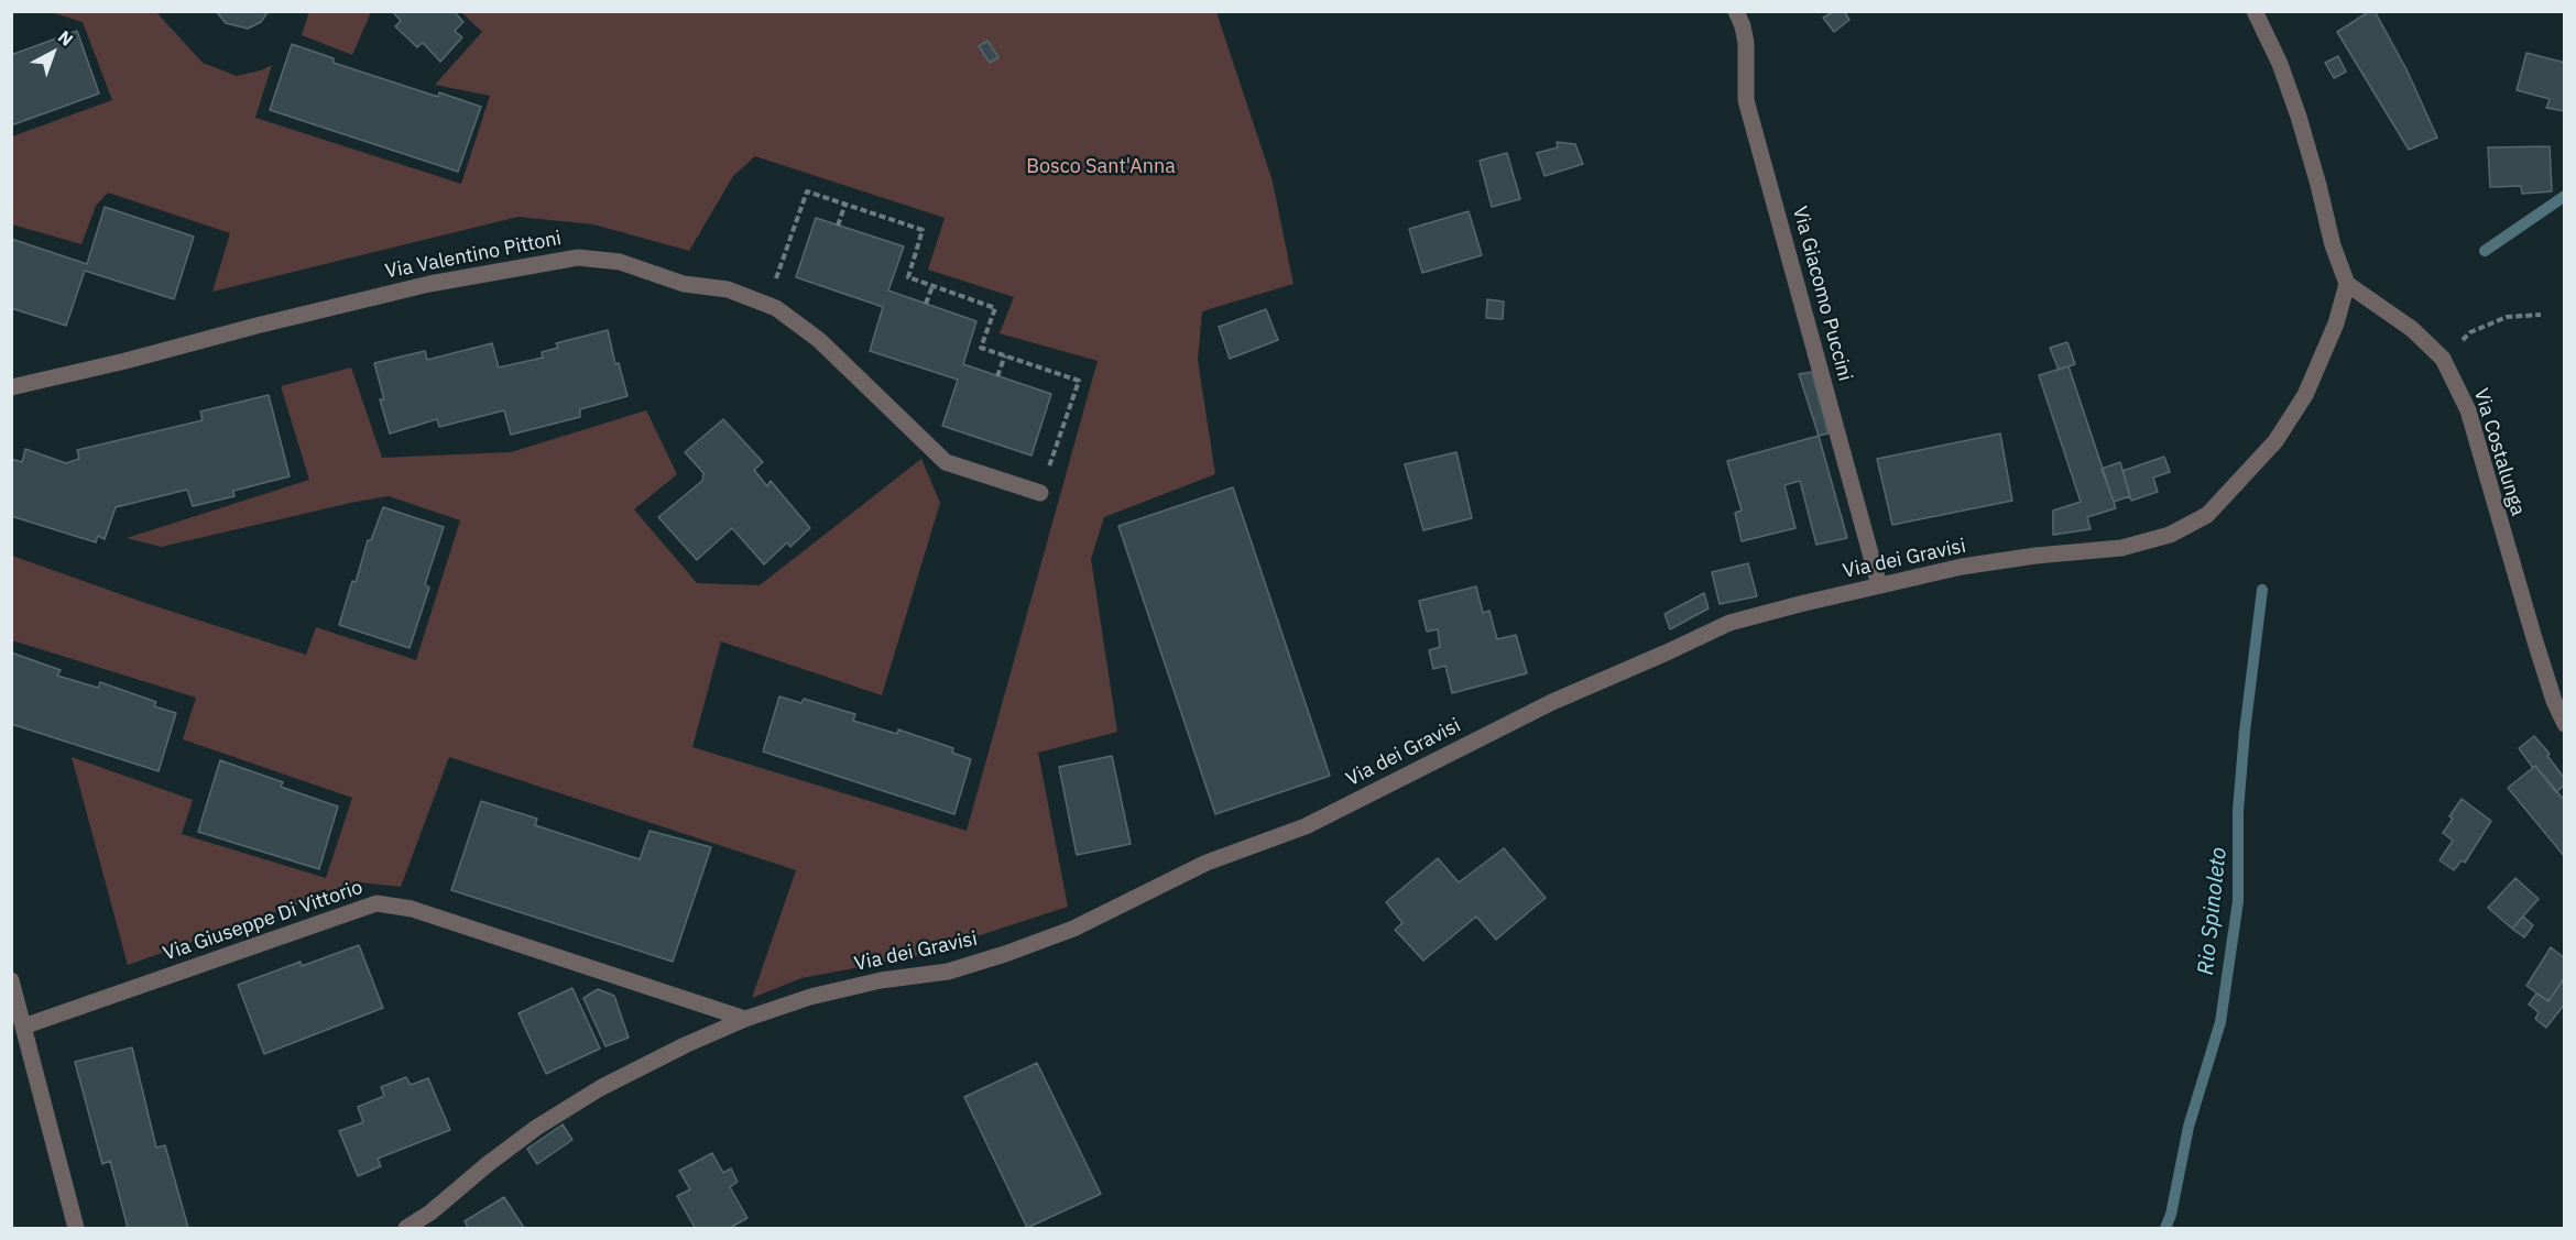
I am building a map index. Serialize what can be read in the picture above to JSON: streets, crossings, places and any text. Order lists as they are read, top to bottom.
{
  "streets": {
    "street": [
      "Via Valentino Pittoni",
      "Via Giacomo Puccini",
      "Via Costalunga",
      "Via dei Gravisi",
      "Via Giuseppe Di Vittorio"
    ]
  },
  "crossings": [
    ["Via Giacomo Puccini", "Via dei Gravisi"],
    ["Via Costalunga", "Via dei Gravisi"],
    ["Via dei Gravisi", "Via Giuseppe Di Vittorio"]
  ],
  "water": ["Rio Spinoleto"],
  "parks": ["Bosco Sant'Anna"],
  "north": "top right"
}
